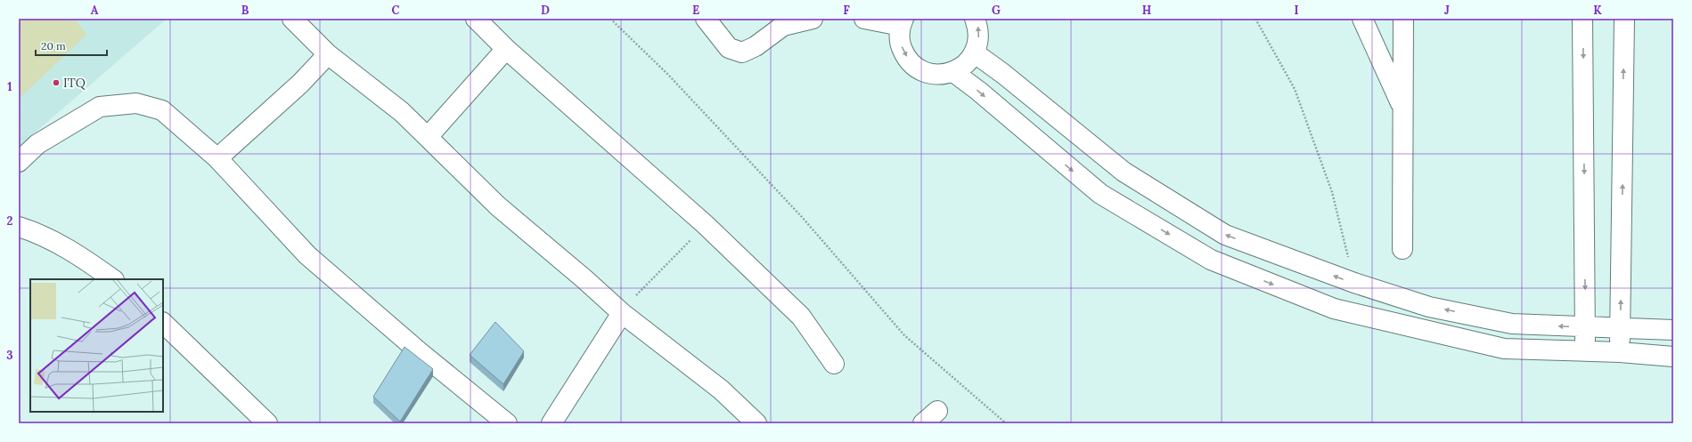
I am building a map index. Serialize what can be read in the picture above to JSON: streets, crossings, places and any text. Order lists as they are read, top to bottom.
{
  "places": ["ITQ"],
  "scale_bar": "20 m",
  "grid": {
    "columns": [
      "A",
      "B",
      "C",
      "D",
      "E",
      "F",
      "G",
      "H",
      "I",
      "J",
      "K"
    ],
    "rows": ["1", "2", "3"]
  }
}
